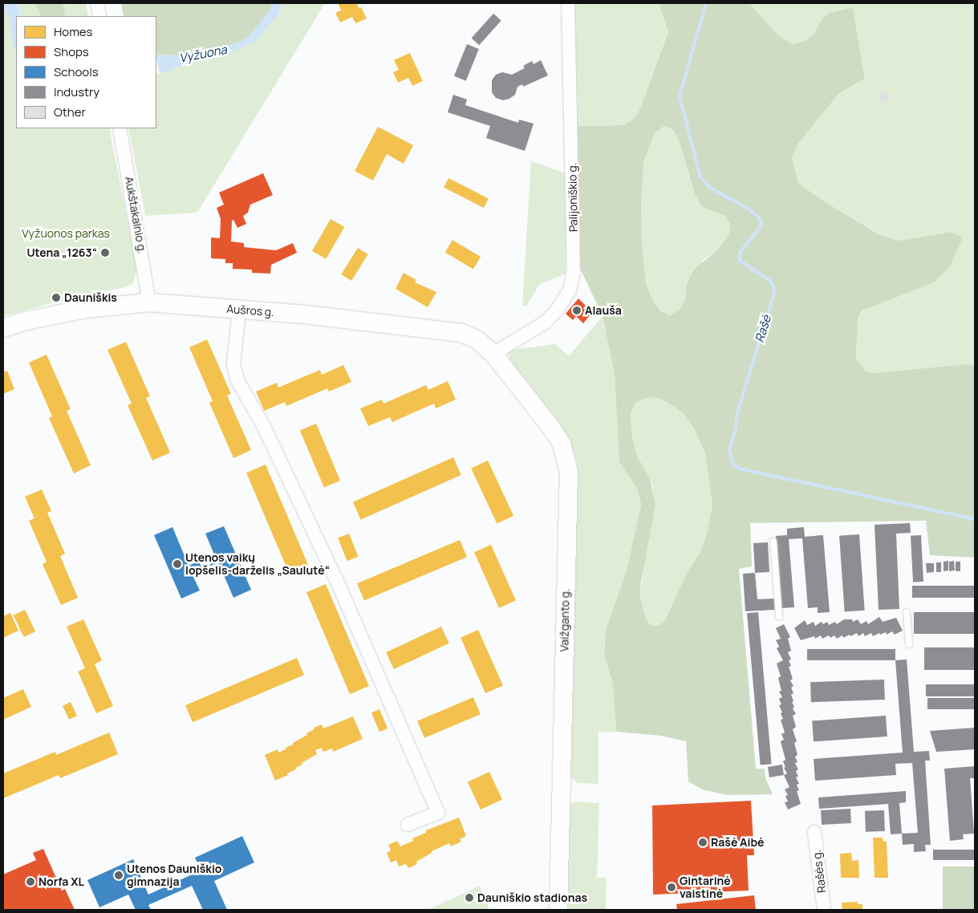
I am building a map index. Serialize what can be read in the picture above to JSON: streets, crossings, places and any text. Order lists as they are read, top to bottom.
{
  "streets": {
    "street": [
      "Palijoniškio g.",
      "Aukštakalnio g.",
      "Aušros g.",
      "Vaižganto g.",
      "Rašės g."
    ]
  },
  "crossings": [
    ["Palijoniškio g.", "Aušros g."],
    ["Palijoniškio g.", "Vaižganto g."],
    ["Aukštakalnio g.", "Aušros g."],
    ["Aušros g.", "Vaižganto g."]
  ],
  "water": ["Vyžuona", "Rašė"],
  "parks": ["Vyžuonos parkas"],
  "places": [
    "Utena „1263“",
    "Dauniškis",
    "Alauša",
    "Utenos vaikų lopšelis-darželis „Saulutė“",
    "Rašė Aibė",
    "Utenos Dauniškio gimnazija",
    "Norfa XL",
    "Gintarinė vaistinė",
    "Dauniškio stadionas"
  ],
  "legend": [
    "Homes",
    "Shops",
    "Schools",
    "Industry",
    "Other"
  ]
}
